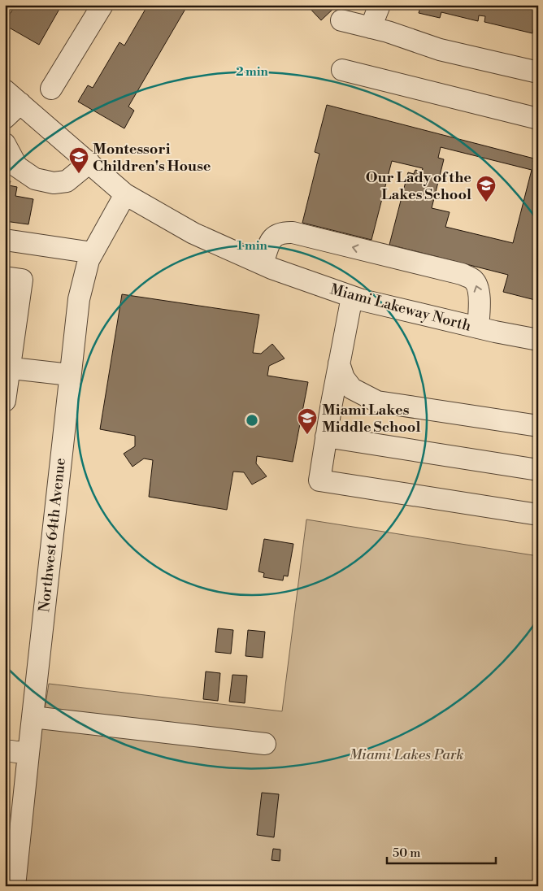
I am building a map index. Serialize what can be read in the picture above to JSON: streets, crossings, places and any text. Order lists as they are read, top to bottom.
{
  "streets": {
    "street": ["Miami Lakeway North", "Northwest 64th Avenue"]
  },
  "crossings": [
    ["Miami Lakeway North", "Northwest 64th Avenue"]
  ],
  "parks": ["Miami Lakes Park"],
  "places": {
    "school or university": ["Montessori Children's House", "Our Lady of the Lakes School", "Miami Lakes Middle School"]
  },
  "scale_bar": "50 m",
  "rings": ["2 min", "1 min"]
}
